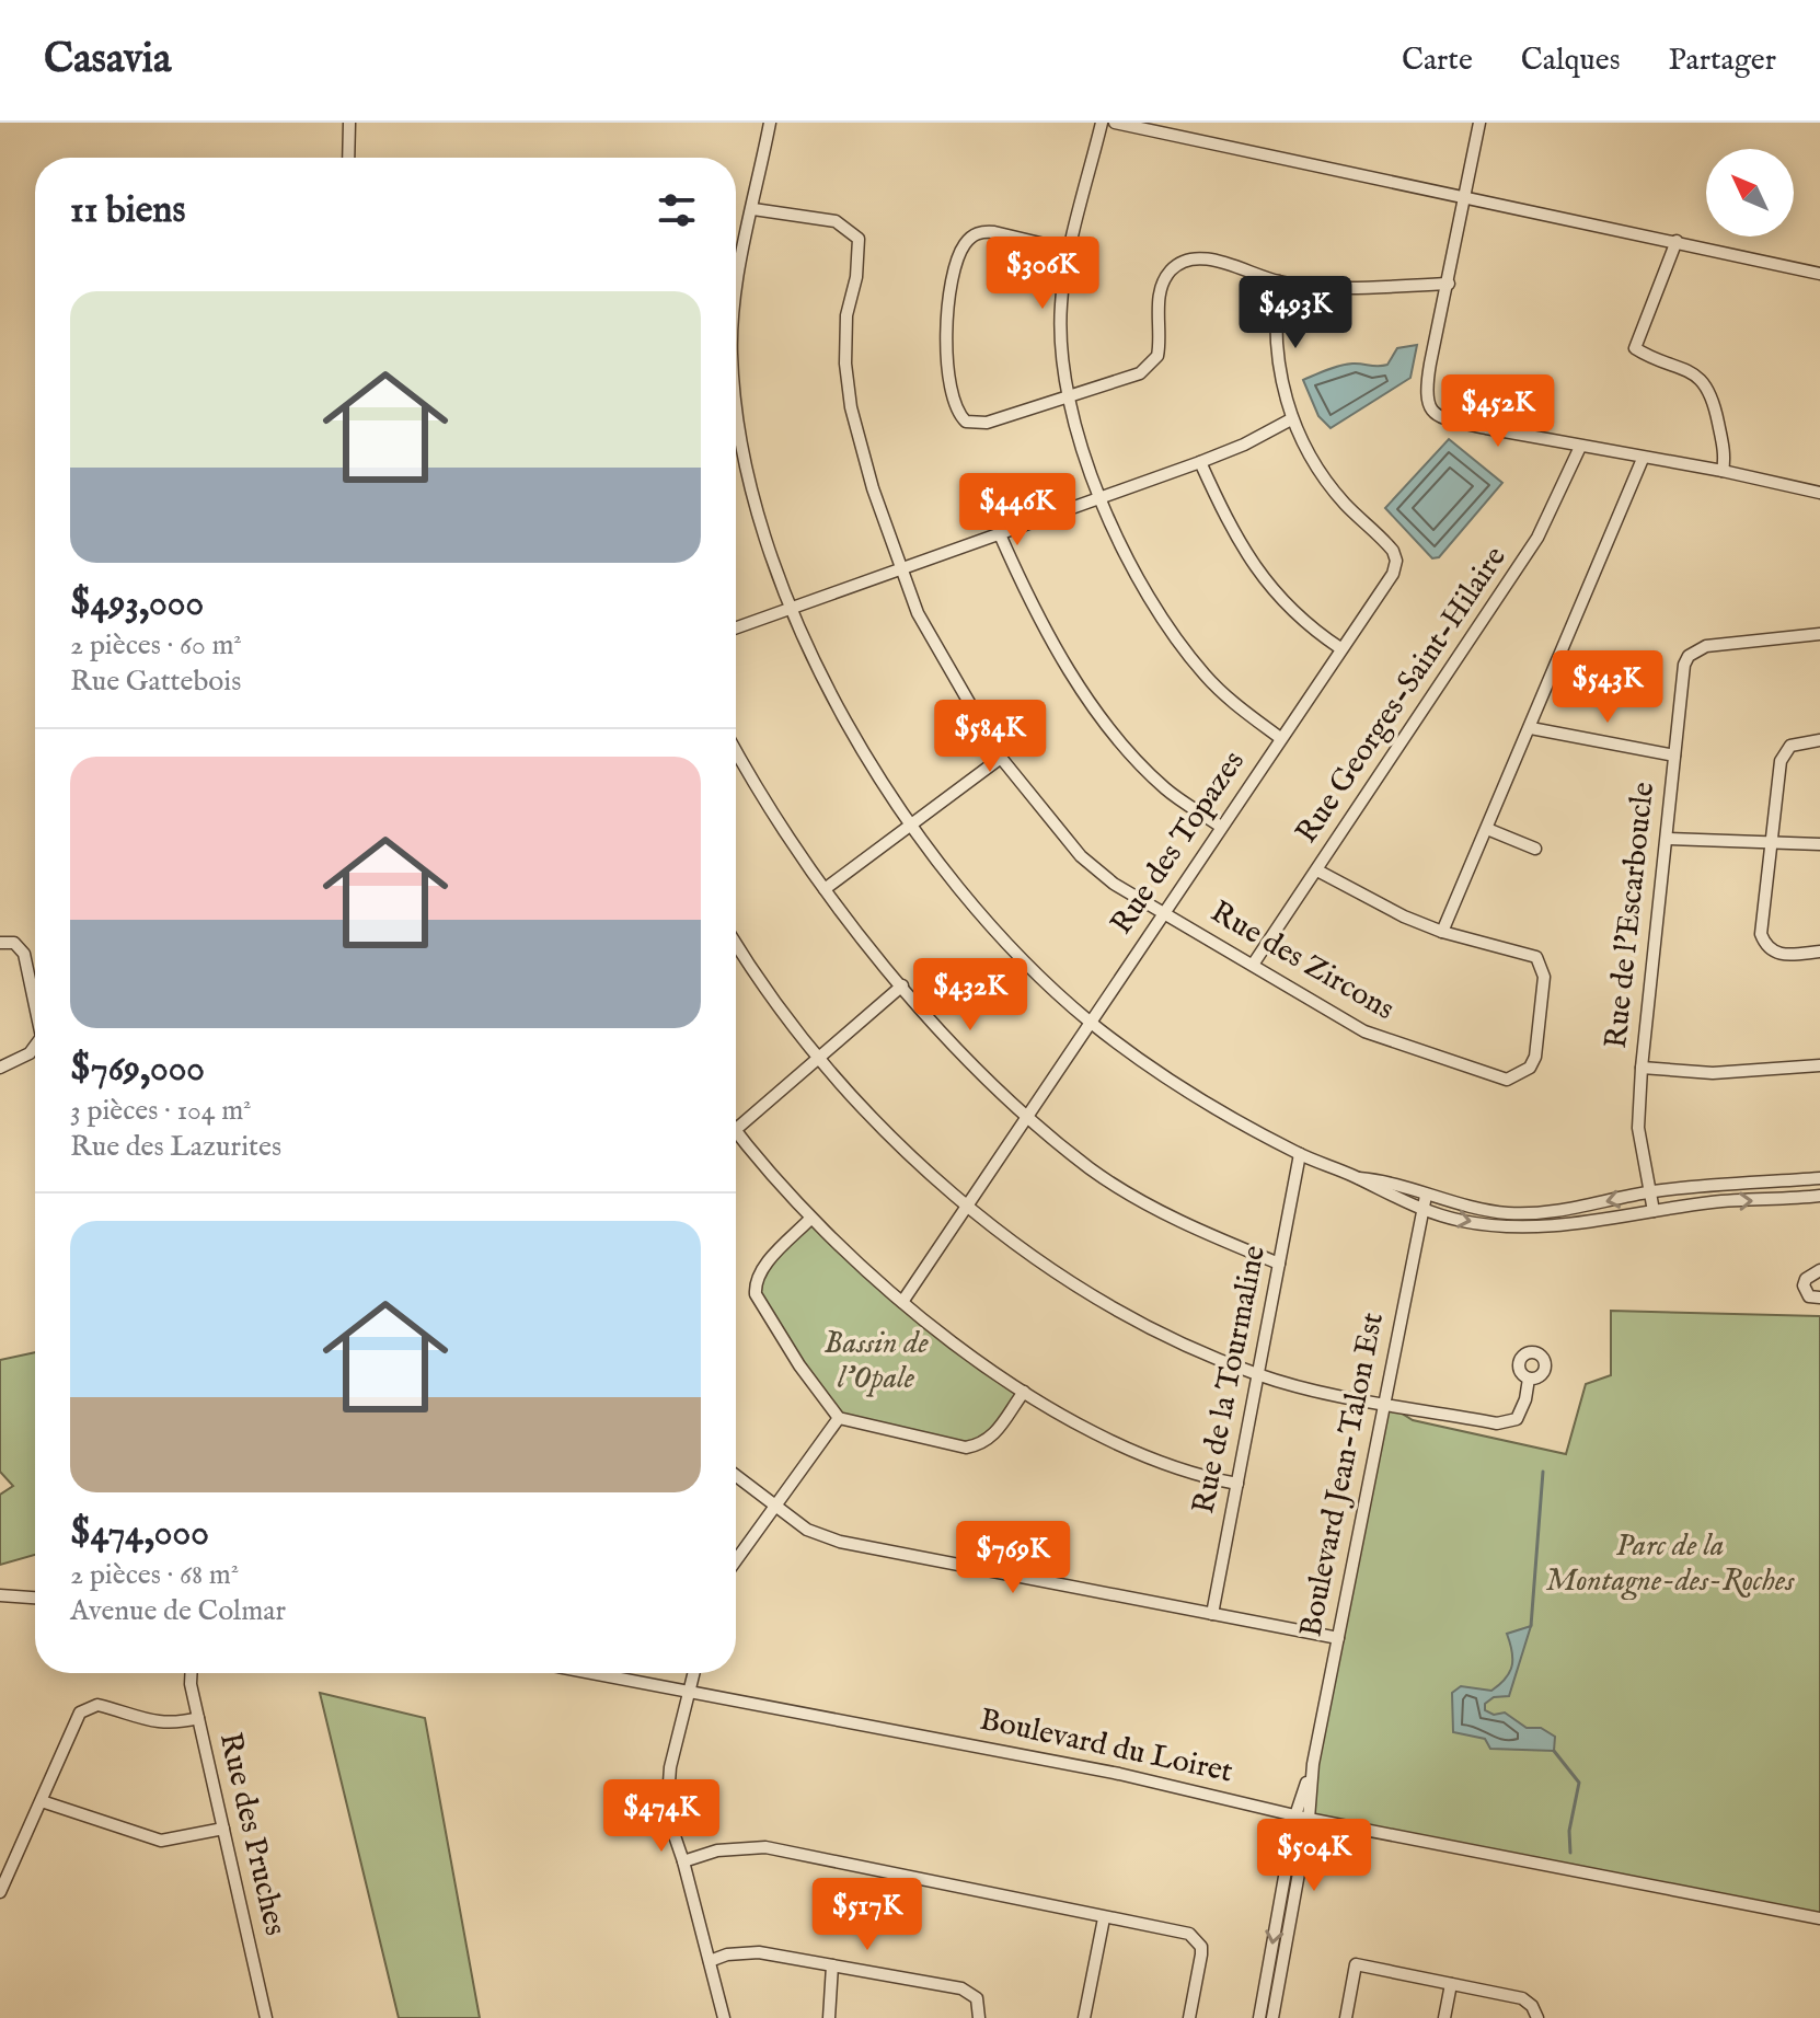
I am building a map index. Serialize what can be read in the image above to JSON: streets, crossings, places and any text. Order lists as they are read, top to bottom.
{
  "streets": {
    "street": [
      "Rue Georges-Saint-Hilaire",
      "Rue des Topazes",
      "Rue de l'Escarboucle",
      "Rue des Zircons",
      "Rue de la Tourmaline",
      "Boulevard Jean-Talon Est",
      "Boulevard du Loiret",
      "Rue des Pruches"
    ]
  },
  "crossings": [
    ["Rue Georges-Saint-Hilaire", "Rue des Zircons"],
    ["Rue des Topazes", "Rue des Zircons"],
    ["Boulevard Jean-Talon Est", "Boulevard du Loiret"]
  ],
  "parks": ["Bassin de l'Opale", "Parc de la Montagne-des-Roches"],
  "north": "top left",
  "page": {
    "header": "Casavia",
    "nav": ["Carte", "Calques", "Partager"],
    "heading": "11 biens",
    "price": [
      "$306K",
      "$493K",
      "$452K",
      "$446K",
      "$543K",
      "$584K",
      "$432K",
      "$769K",
      "$474K",
      "$504K",
      "$517K"
    ],
    "list": [
      {
        "name": "$493,000",
        "note": "2 pièces · 60 m² · Rue Gattebois"
      },
      {
        "name": "$769,000",
        "note": "3 pièces · 104 m² · Rue des Lazurites"
      },
      {
        "name": "$474,000",
        "note": "2 pièces · 68 m² · Avenue de Colmar"
      }
    ]
  }
}
